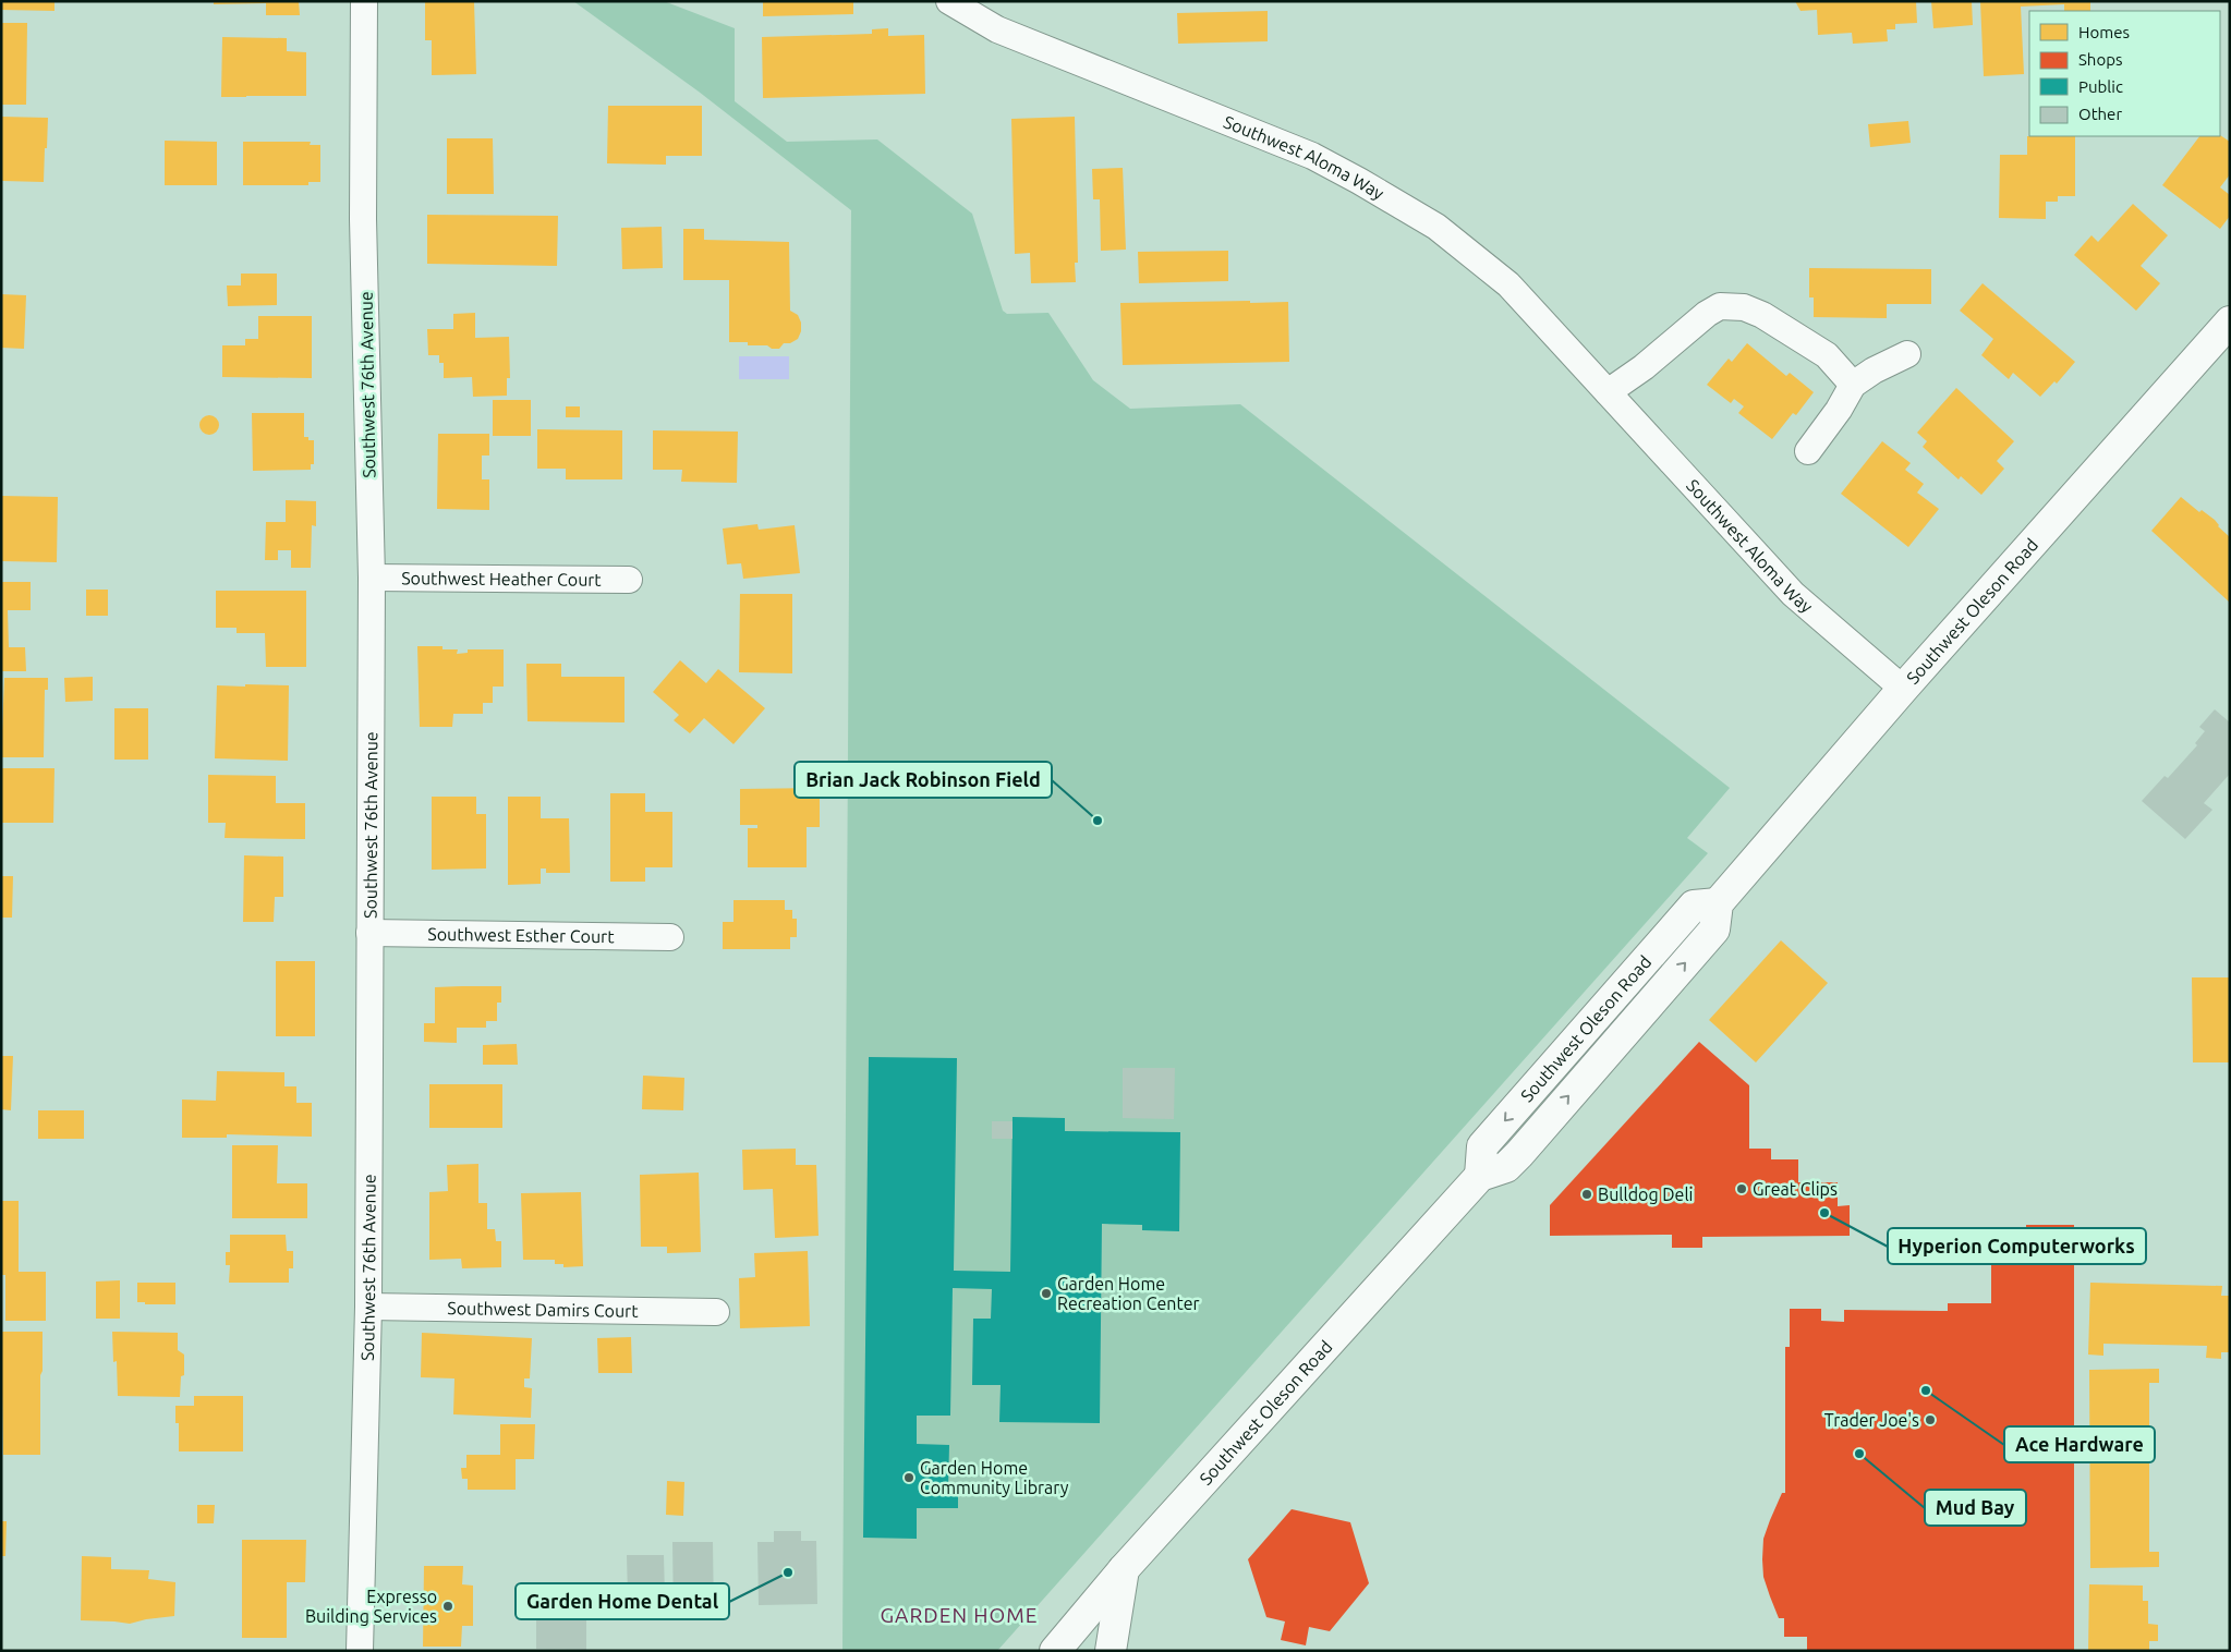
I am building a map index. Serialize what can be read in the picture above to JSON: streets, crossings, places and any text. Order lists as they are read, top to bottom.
{
  "streets": {
    "main road": ["Southwest Oleson Road"],
    "street": [
      "Southwest Aloma Way",
      "Southwest 76th Avenue",
      "Southwest Heather Court",
      "Southwest Esther Court",
      "Southwest Damirs Court"
    ]
  },
  "crossings": [
    ["Southwest Aloma Way", "Southwest Oleson Road"],
    ["Southwest 76th Avenue", "Southwest Heather Court"],
    ["Southwest 76th Avenue", "Southwest Esther Court"],
    ["Southwest 76th Avenue", "Southwest Damirs Court"]
  ],
  "districts": ["GARDEN HOME"],
  "places": [
    "Brian Jack Robinson Field",
    "Great Clips",
    "Bulldog Deli",
    "Hyperion Computerworks",
    "Garden Home Recreation Center",
    "Ace Hardware",
    "Trader Joe's",
    "Mud Bay",
    "Garden Home Community Library",
    "Garden Home Dental",
    "Expresso Building Services"
  ],
  "legend": [
    "Homes",
    "Shops",
    "Public",
    "Other"
  ]
}
